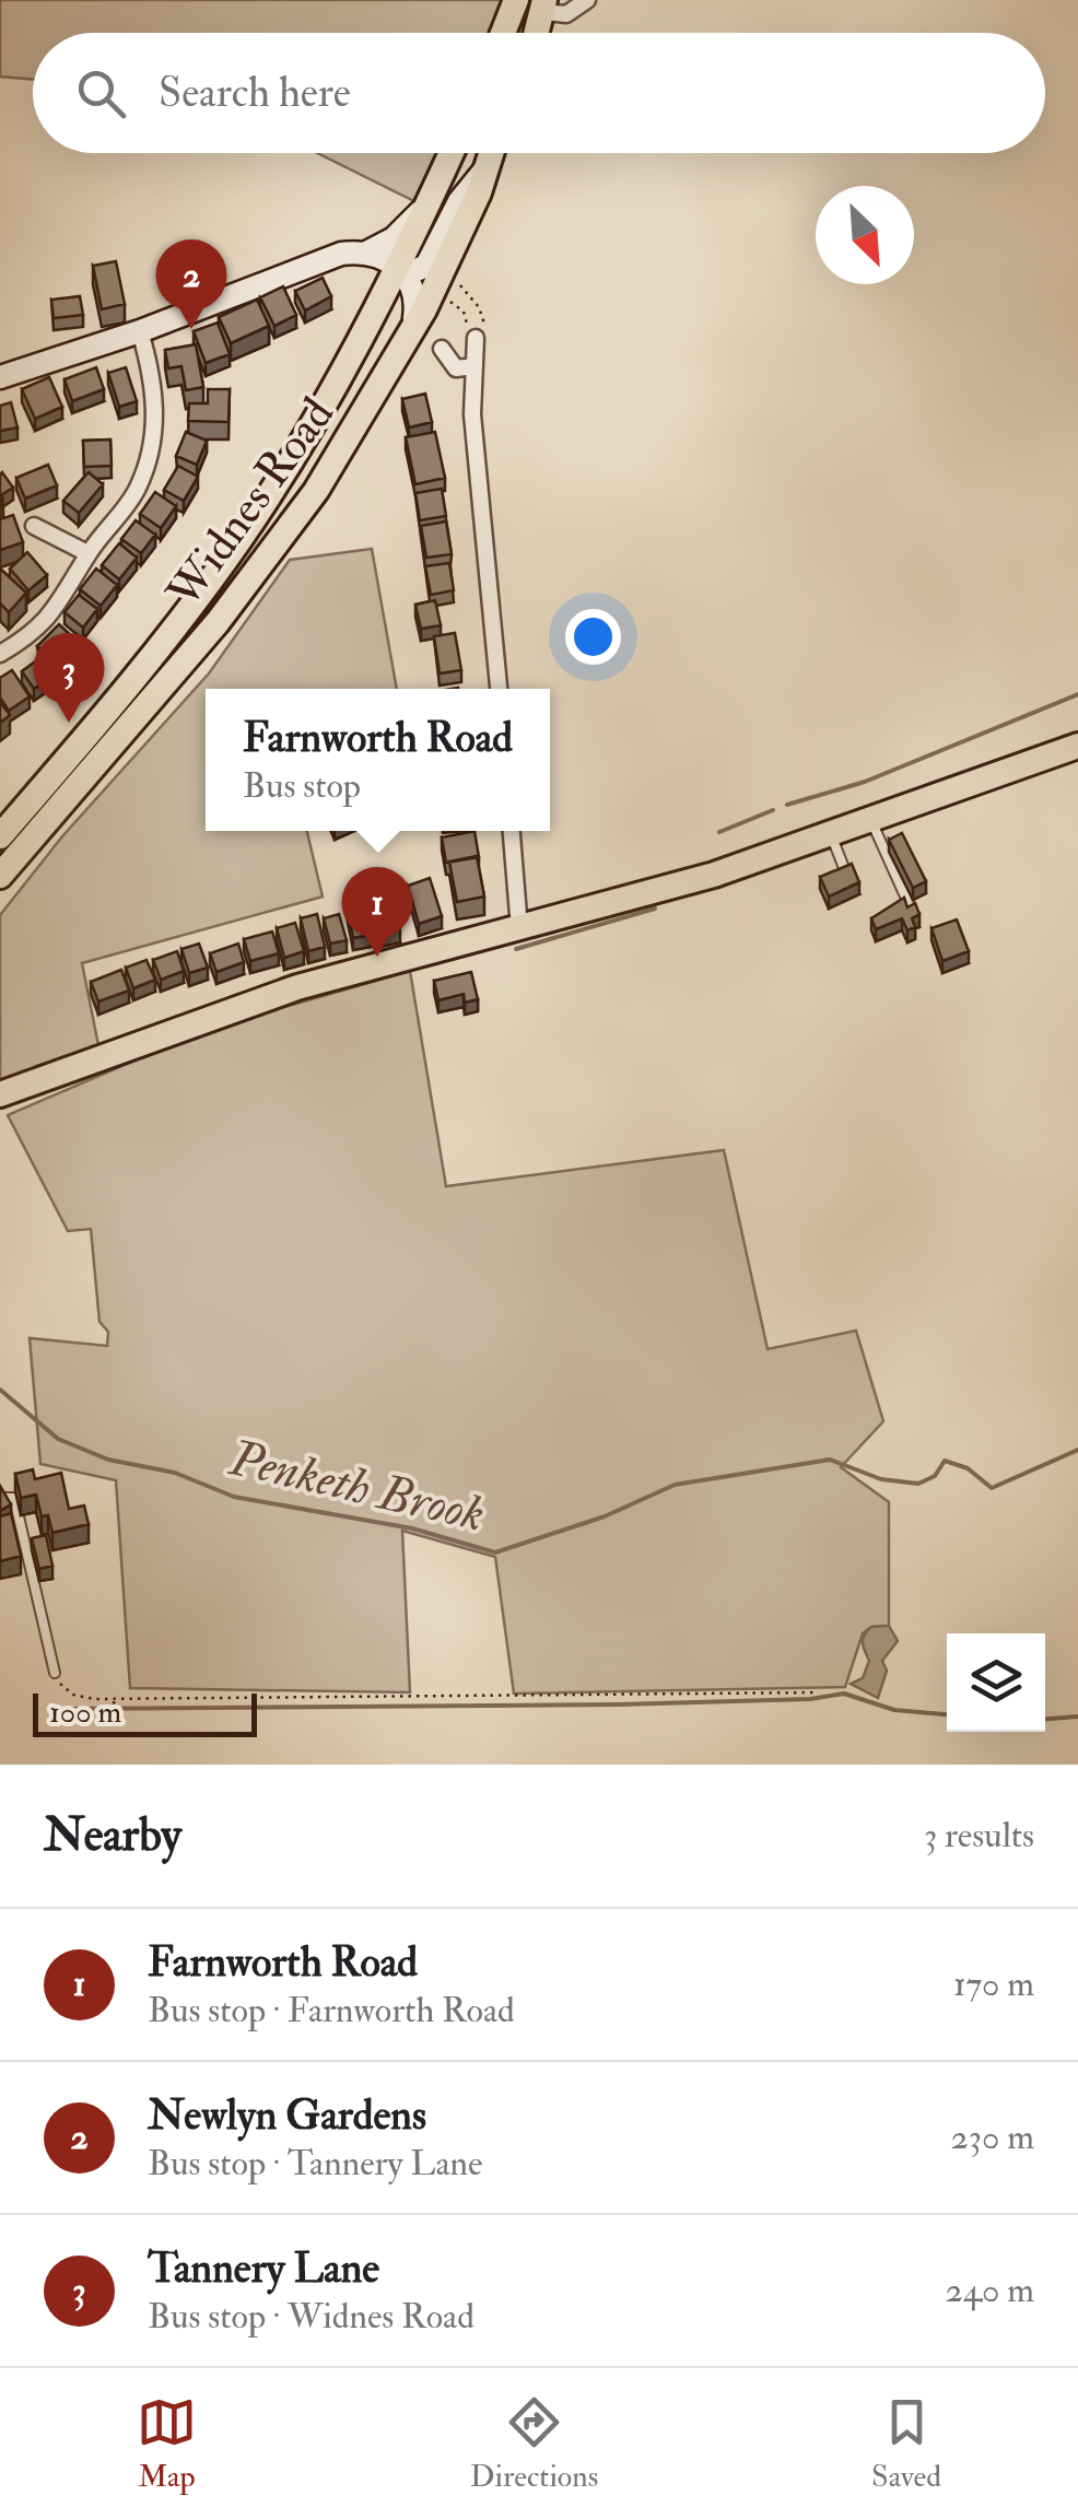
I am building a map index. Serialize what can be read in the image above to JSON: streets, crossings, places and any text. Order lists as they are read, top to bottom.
{
  "streets": {
    "main road": ["Widnes Road"]
  },
  "water": ["Penketh Brook"],
  "scale_bar": "100 m",
  "north": "bottom right",
  "page": {
    "search": "Search here",
    "pins": ["2", "3", "1"],
    "popup": ["Farnworth Road", "Bus stop"],
    "scale": "100 m",
    "heading": ["Nearby", "3 results"],
    "list": [
      {
        "mark": "1",
        "name": "Farnworth Road",
        "note": "Bus stop · Farnworth Road",
        "value": "170 m"
      },
      {
        "mark": "2",
        "name": "Newlyn Gardens",
        "note": "Bus stop · Tannery Lane",
        "value": "230 m"
      },
      {
        "mark": "3",
        "name": "Tannery Lane",
        "note": "Bus stop · Widnes Road",
        "value": "240 m"
      }
    ],
    "nav": ["Map", "Directions", "Saved"]
  }
}
